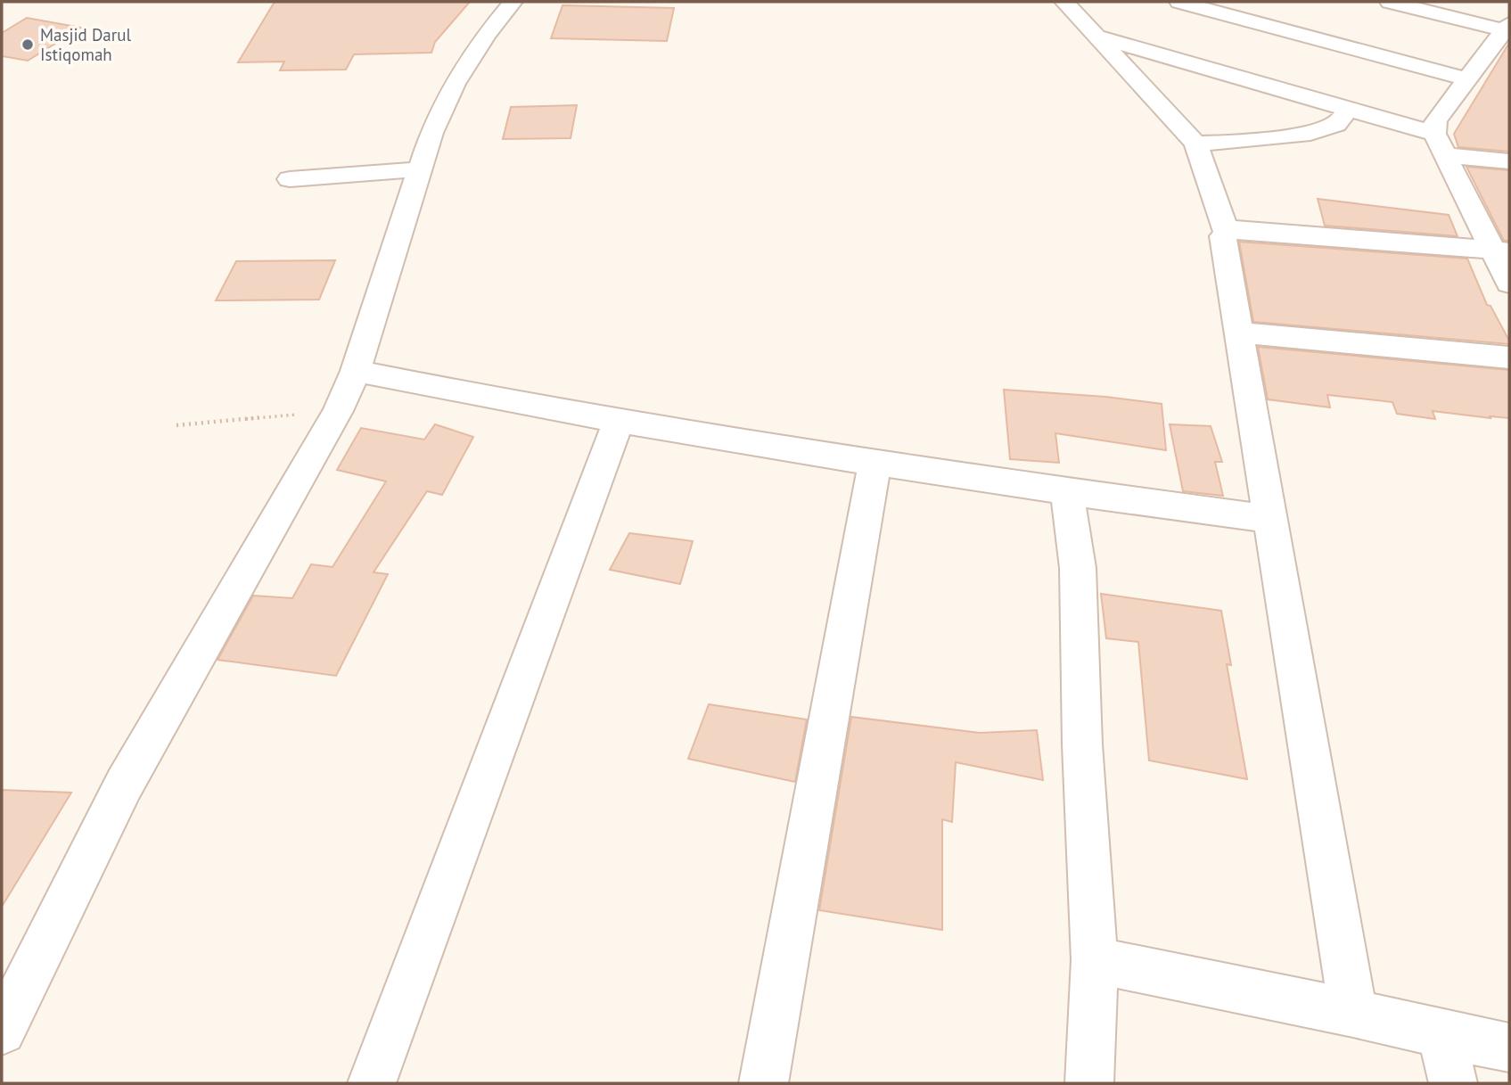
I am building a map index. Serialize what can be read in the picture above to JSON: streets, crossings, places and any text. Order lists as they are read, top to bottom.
{
  "places": ["Masjid Darul Istiqomah"]
}
